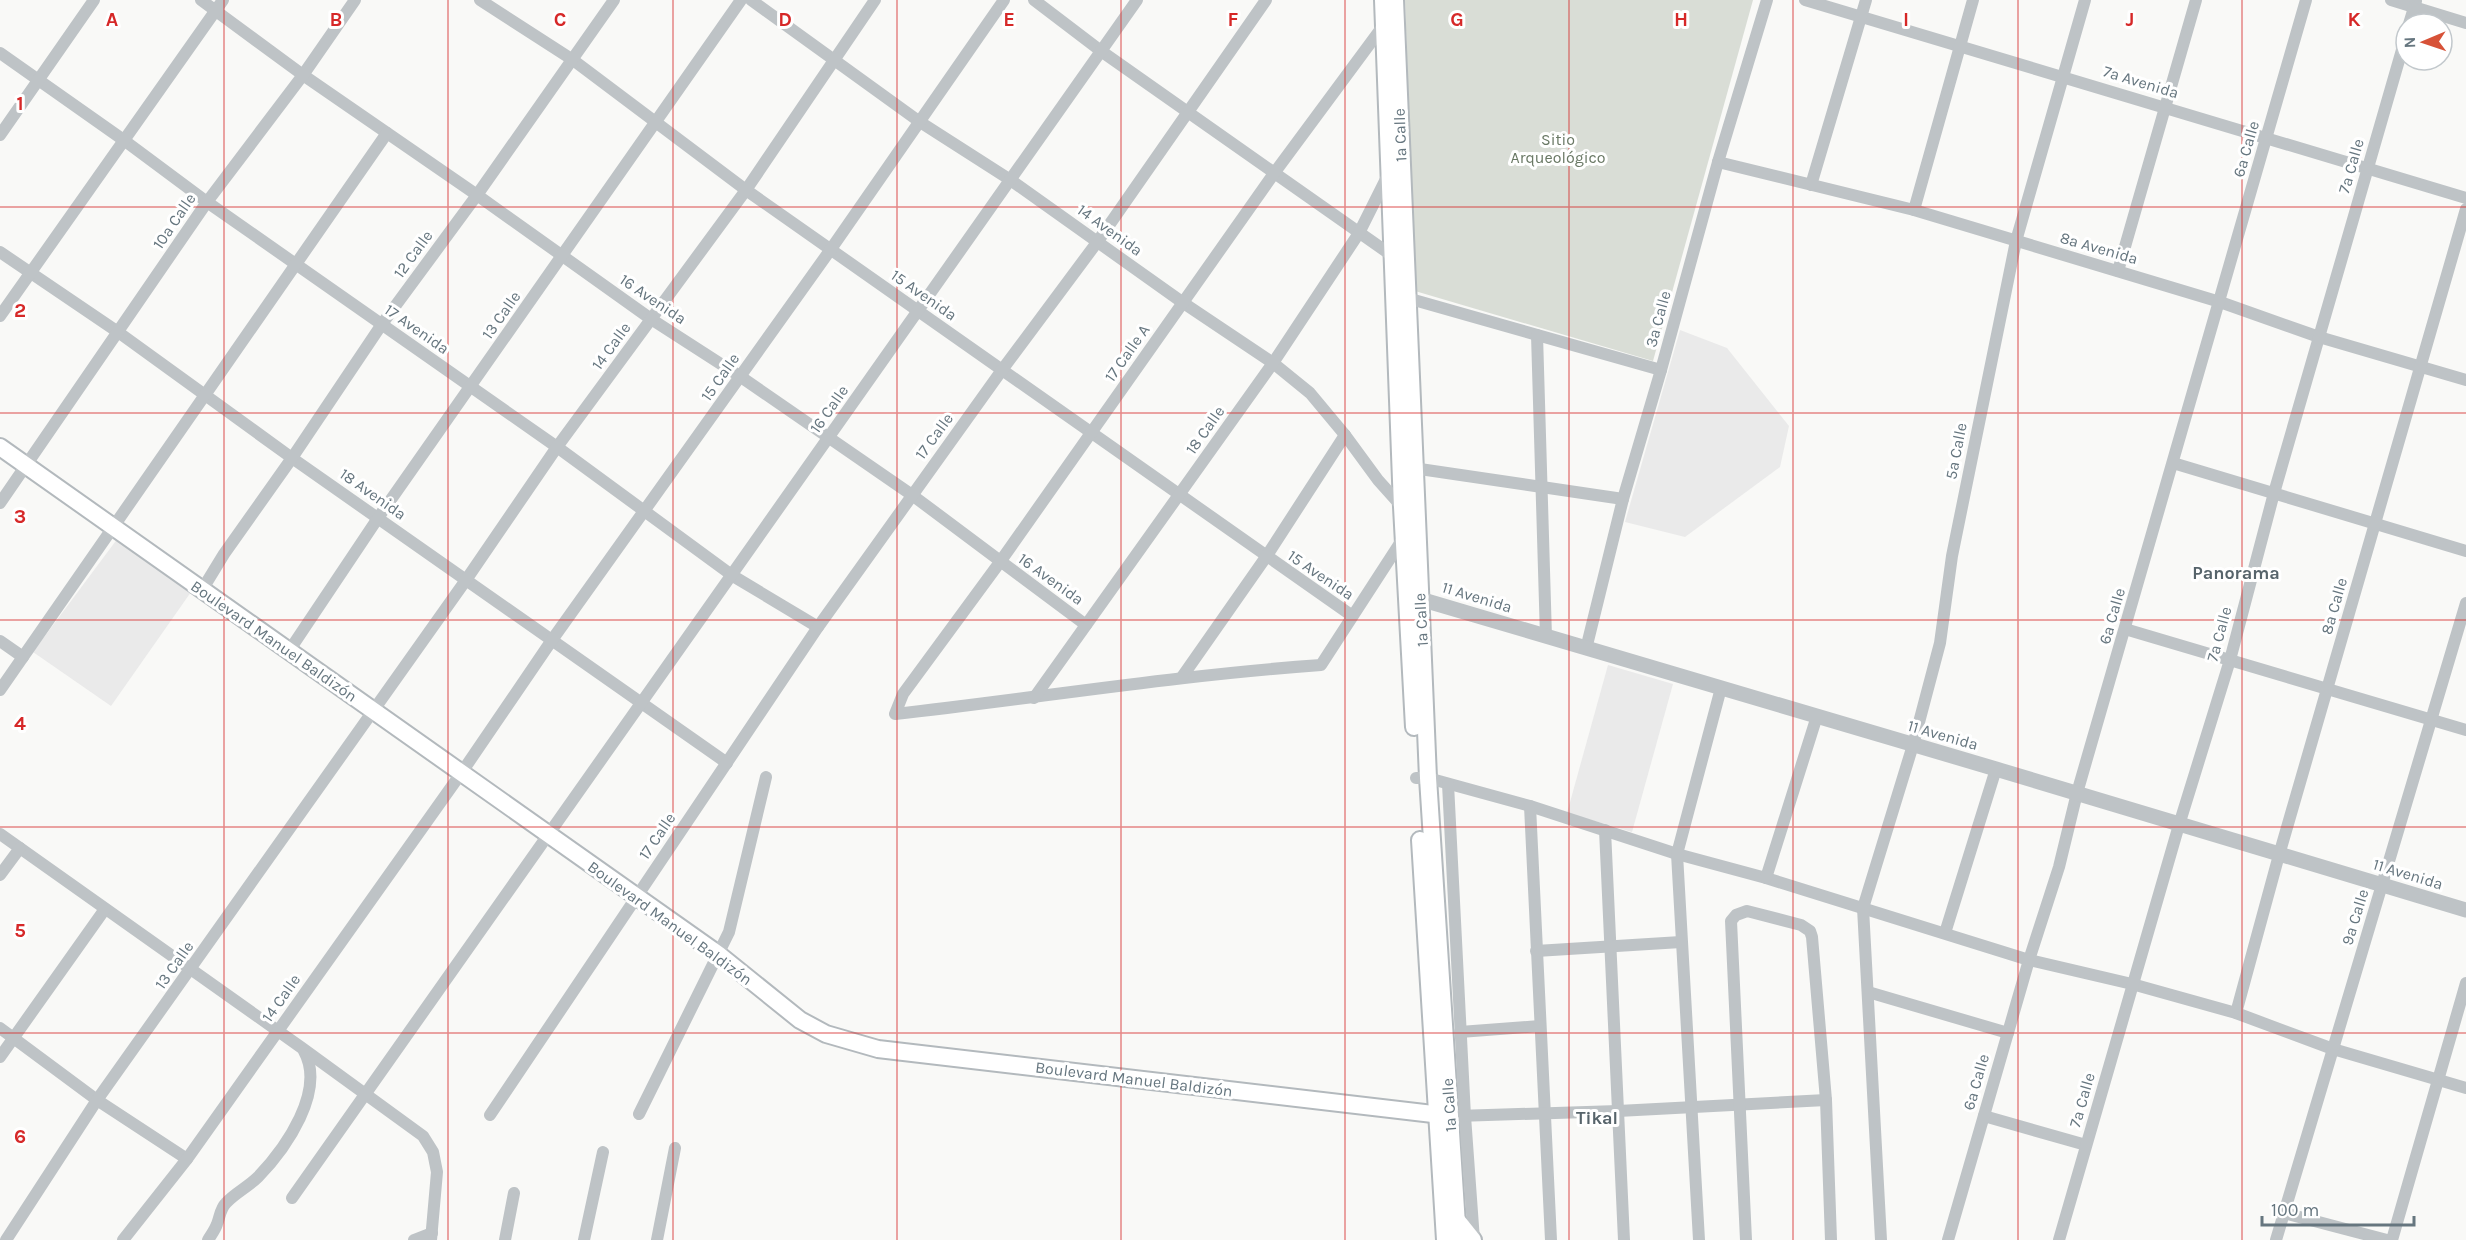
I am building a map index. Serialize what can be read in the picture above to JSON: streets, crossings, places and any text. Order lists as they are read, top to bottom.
{
  "streets": {
    "main road": ["1a Calle", "Boulevard Manuel Baldizón"],
    "street": [
      "7a Avenida",
      "6a Calle",
      "7a Calle",
      "10a Calle",
      "14 Avenida",
      "8a Avenida",
      "12 Calle",
      "15 Avenida",
      "16 Avenida",
      "13 Calle",
      "3a Calle",
      "17 Avenida",
      "14 Calle",
      "17 Calle A",
      "15 Calle",
      "16 Calle",
      "18 Calle",
      "17 Calle",
      "5a Calle",
      "18 Avenida",
      "11 Avenida",
      "8a Calle",
      "9a Calle"
    ]
  },
  "crossings": [
    ["7a Avenida", "6a Calle"],
    ["7a Avenida", "7a Calle"],
    ["7a Avenida", "5a Calle"],
    ["1a Calle", "14 Avenida"],
    ["1a Calle", "17 Calle A"],
    ["1a Calle", "18 Calle"],
    ["1a Calle", "11 Avenida"],
    ["1a Calle", "Boulevard Manuel Baldizón"],
    ["6a Calle", "8a Avenida"],
    ["6a Calle", "11 Avenida"],
    ["7a Calle", "8a Avenida"],
    ["7a Calle", "11 Avenida"],
    ["10a Calle", "16 Avenida"],
    ["10a Calle", "17 Avenida"],
    ["10a Calle", "18 Avenida"],
    ["10a Calle", "Boulevard Manuel Baldizón"],
    ["14 Avenida", "14 Calle"],
    ["14 Avenida", "17 Calle A"],
    ["14 Avenida", "15 Calle"],
    ["14 Avenida", "16 Calle"],
    ["14 Avenida", "18 Calle"],
    ["14 Avenida", "17 Calle"],
    ["8a Avenida", "3a Calle"],
    ["8a Avenida", "5a Calle"],
    ["8a Avenida", "8a Calle"],
    ["12 Calle", "15 Avenida"],
    ["12 Calle", "16 Avenida"],
    ["12 Calle", "17 Avenida"],
    ["12 Calle", "18 Avenida"],
    ["12 Calle", "Boulevard Manuel Baldizón"],
    ["15 Avenida", "13 Calle"],
    ["15 Avenida", "14 Calle"],
    ["15 Avenida", "17 Calle A"],
    ["15 Avenida", "15 Calle"],
    ["15 Avenida", "16 Calle"],
    ["15 Avenida", "18 Calle"],
    ["15 Avenida", "17 Calle"],
    ["16 Avenida", "13 Calle"],
    ["16 Avenida", "14 Calle"],
    ["16 Avenida", "17 Calle A"],
    ["16 Avenida", "15 Calle"],
    ["16 Avenida", "16 Calle"],
    ["16 Avenida", "18 Calle"],
    ["16 Avenida", "17 Calle"],
    ["13 Calle", "17 Avenida"],
    ["13 Calle", "14 Calle"],
    ["13 Calle", "18 Avenida"],
    ["13 Calle", "Boulevard Manuel Baldizón"],
    ["3a Calle", "11 Avenida"],
    ["17 Avenida", "14 Calle"],
    ["17 Avenida", "15 Calle"],
    ["17 Avenida", "16 Calle"],
    ["17 Avenida", "17 Calle"],
    ["14 Calle", "15 Calle"],
    ["14 Calle", "18 Avenida"],
    ["14 Calle", "Boulevard Manuel Baldizón"],
    ["17 Calle A", "18 Calle"],
    ["15 Calle", "18 Avenida"],
    ["15 Calle", "Boulevard Manuel Baldizón"],
    ["16 Calle", "18 Avenida"],
    ["16 Calle", "Boulevard Manuel Baldizón"],
    ["17 Calle", "18 Avenida"],
    ["17 Calle", "Boulevard Manuel Baldizón"],
    ["5a Calle", "11 Avenida"],
    ["11 Avenida", "8a Calle"],
    ["11 Avenida", "9a Calle"]
  ],
  "districts": ["Panorama", "Tikal"],
  "parks": ["Sitio Arqueológico"],
  "scale_bar": "100 m",
  "north": "left",
  "grid": {
    "columns": [
      "A",
      "B",
      "C",
      "D",
      "E",
      "F",
      "G",
      "H",
      "I",
      "J",
      "K"
    ],
    "rows": [
      "1",
      "2",
      "3",
      "4",
      "5",
      "6"
    ]
  }
}
